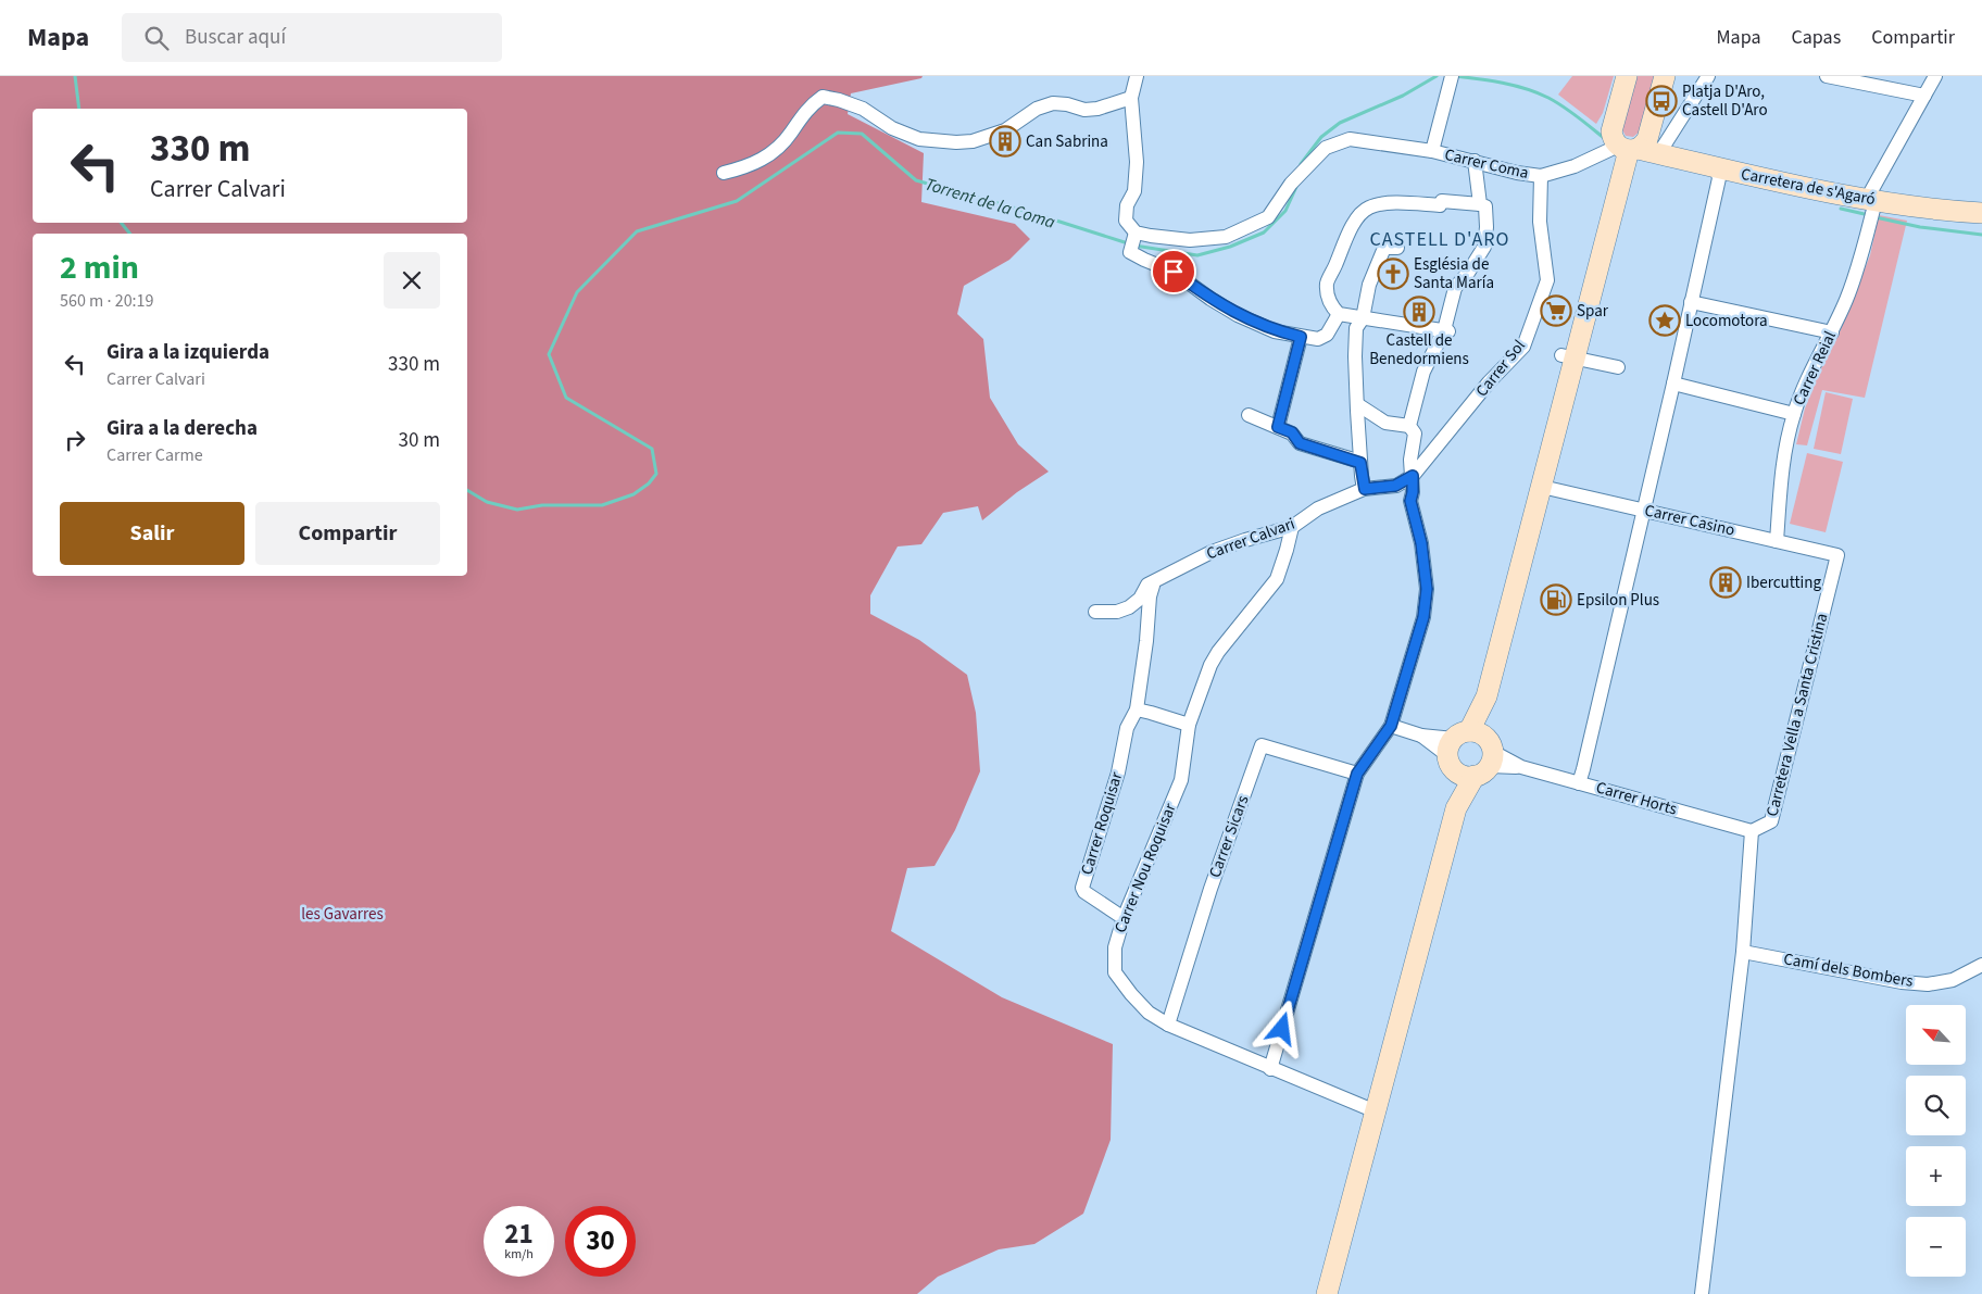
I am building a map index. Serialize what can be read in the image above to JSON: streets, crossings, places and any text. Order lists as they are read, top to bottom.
{
  "streets": {
    "street": [
      "Carrer Coma",
      "Carretera de s'Agaró",
      "Carrer Sol",
      "Carrer Reial",
      "Carrer Casino",
      "Carrer Calvari",
      "Carretera Vella a Santa Cristina",
      "Carrer Horts",
      "Carrer Roquisar",
      "Carrer Sicars",
      "Carrer Nou Roquisar",
      "Camí dels Bombers"
    ]
  },
  "crossings": [
    ["Carrer Coma", "Carrer Sol"],
    ["Carretera de s'Agaró", "Carrer Reial"],
    ["Carrer Sol", "Carrer Calvari"],
    ["Carrer Reial", "Carrer Casino"],
    ["Carrer Casino", "Carretera Vella a Santa Cristina"],
    ["Carrer Calvari", "Carrer Roquisar"],
    ["Carrer Calvari", "Carrer Nou Roquisar"],
    ["Carretera Vella a Santa Cristina", "Carrer Horts"],
    ["Carrer Roquisar", "Carrer Nou Roquisar"],
    ["Carrer Sicars", "Carrer Nou Roquisar"]
  ],
  "districts": ["CASTELL D'ARO"],
  "water": ["Torrent de la Coma"],
  "parks": ["les Gavarres"],
  "places": {
    "bus stop": ["Platja D'Aro, Castell D'Aro"],
    "building": ["Can Sabrina", "Castell de Benedormiens", "Ibercutting"],
    "church": ["Església de Santa María"],
    "supermarket": ["Spar"],
    "place": ["Locomotora"],
    "fuel station": ["Epsilon Plus"]
  },
  "north": "top left",
  "page": {
    "header": "Mapa",
    "search": "Buscar aquí",
    "nav": ["Mapa", "Capas", "Compartir"],
    "turn": ["330 m", "Carrer Calvari"],
    "heading": ["2 min", "560 m · 20:19"],
    "list": [
      {
        "name": "Gira a la izquierda",
        "note": "Carrer Calvari",
        "value": "330 m"
      },
      {
        "name": "Gira a la derecha",
        "note": "Carrer Carme",
        "value": "30 m"
      }
    ],
    "buttons": ["Salir", "Compartir"],
    "map_buttons": ["+", "−"],
    "speed": "21 km/h",
    "limit": "30"
  }
}
